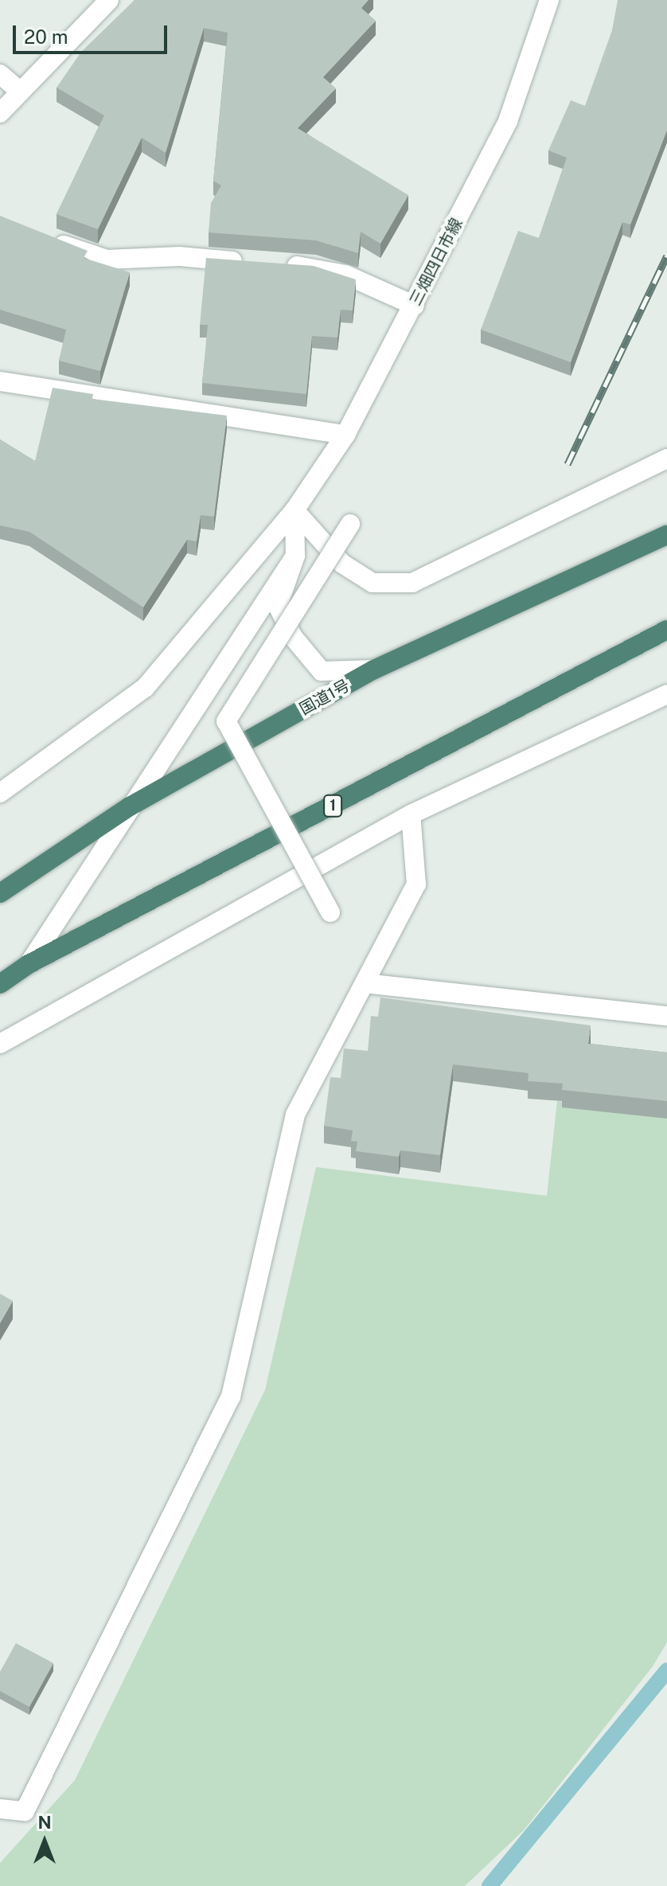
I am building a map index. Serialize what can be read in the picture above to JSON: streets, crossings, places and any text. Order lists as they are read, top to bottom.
{
  "streets": {
    "highway": ["国道1号", "1"],
    "street": ["三畑四日市線"]
  },
  "scale_bar": "20 m",
  "north": "top"
}
